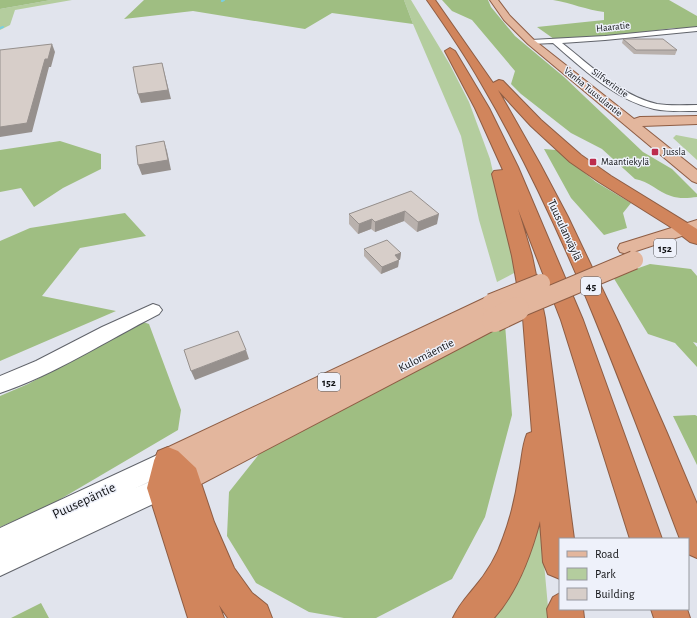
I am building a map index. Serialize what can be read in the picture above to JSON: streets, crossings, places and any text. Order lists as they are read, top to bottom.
{
  "streets": {
    "highway": ["Tuusulanväylä", "45"],
    "main road": ["Vanha Tuusulantie", "152", "Kulomäentie"],
    "street": ["Haaratie", "Silfverintie", "Puusepäntie"]
  },
  "crossings": [
    ["Haaratie", "Silfverintie"],
    ["Haaratie", "Vanha Tuusulantie"],
    ["Kulomäentie", "Puusepäntie"]
  ],
  "places": {
    "transit": ["Jussla", "Maantiekylä"]
  },
  "legend": ["Road", "Park", "Building"]
}
